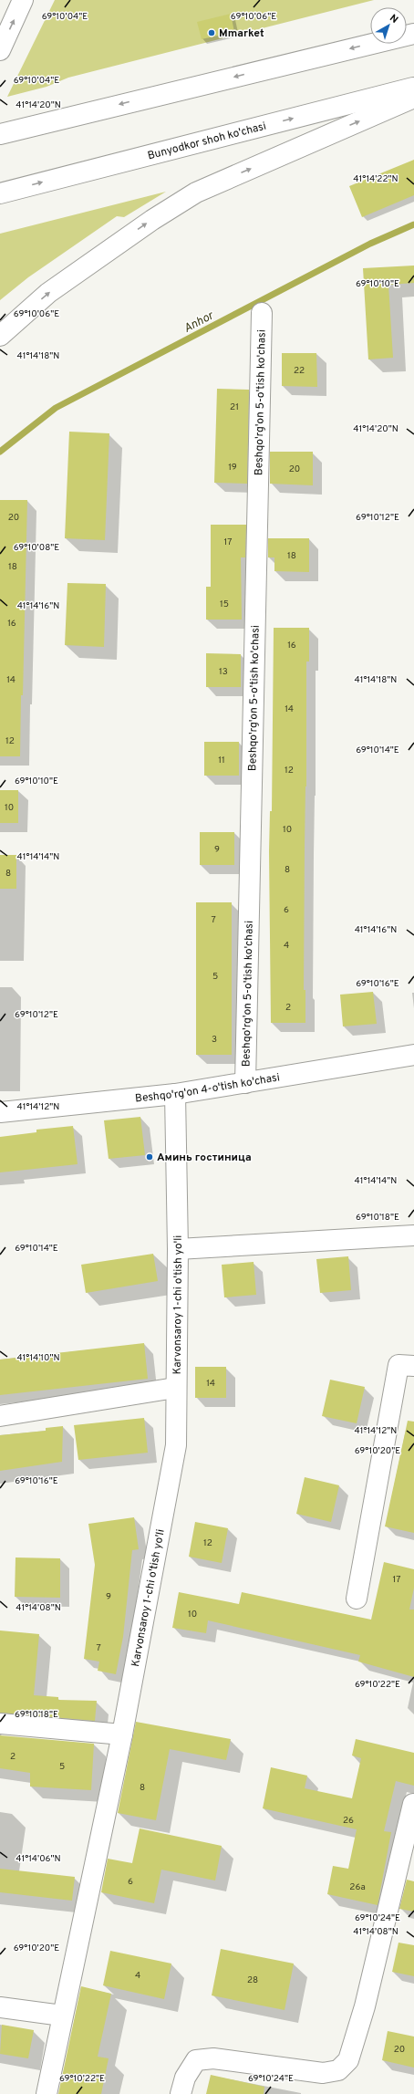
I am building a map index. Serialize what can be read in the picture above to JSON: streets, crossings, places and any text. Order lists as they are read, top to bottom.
{
  "streets": {
    "main road": [
      "Bunyodkor shoh ko'chasi",
      "Beshqo'rg'on 5-o'tish ko'chasi",
      "Beshqo'rg'on 4-o'tish ko'chasi",
      "Karvonsaroy 1-chi o'tish yo'li"
    ]
  },
  "crossings": [
    ["Beshqo'rg'on 5-o'tish ko'chasi", "Beshqo'rg'on 4-o'tish ko'chasi"],
    ["Beshqo'rg'on 4-o'tish ko'chasi", "Karvonsaroy 1-chi o'tish yo'li"]
  ],
  "water": ["Anhor"],
  "places": ["Mmarket", "Аминь гостиница"],
  "house_numbers": [
    "22",
    "21",
    "19",
    "20",
    "20",
    "17",
    "18",
    "18",
    "15",
    "16",
    "16",
    "13",
    "14",
    "14",
    "12",
    "11",
    "12",
    "10",
    "10",
    "9",
    "8",
    "8",
    "6",
    "7",
    "4",
    "5",
    "2",
    "3",
    "14",
    "12",
    "17",
    "9",
    "10",
    "7",
    "2",
    "5",
    "8",
    "26",
    "6",
    "26a",
    "4",
    "28",
    "20"
  ],
  "north": "top right",
  "coordinates": [
    "69°10'04\"E",
    "69°10'06\"E",
    "41°14'20\"N",
    "41°14'22\"N",
    "69°10'10\"E",
    "41°14'18\"N",
    "69°10'12\"E",
    "69°10'08\"E",
    "41°14'16\"N",
    "69°10'14\"E",
    "41°14'14\"N",
    "69°10'16\"E",
    "41°14'12\"N",
    "69°10'18\"E",
    "41°14'10\"N",
    "69°10'20\"E",
    "41°14'08\"N",
    "69°10'22\"E",
    "41°14'06\"N",
    "69°10'24\"E"
  ]
}
